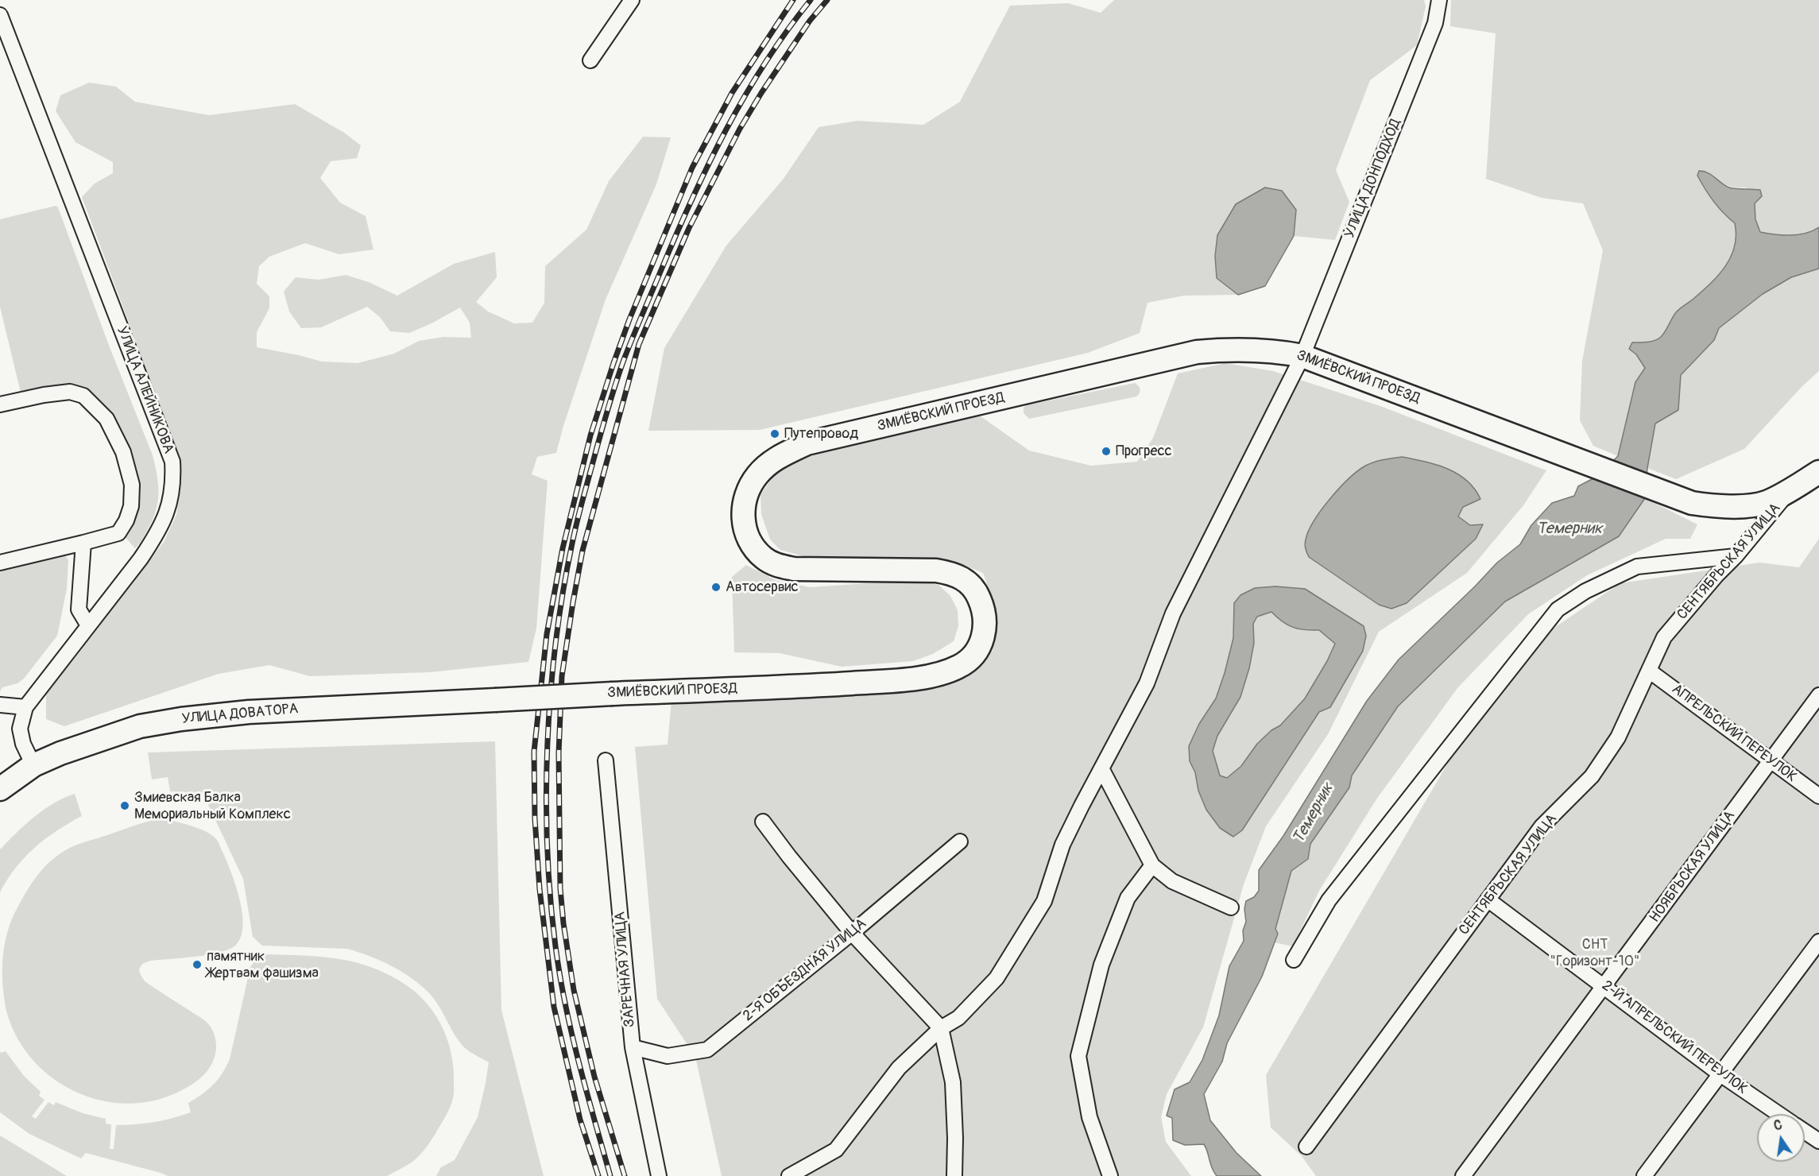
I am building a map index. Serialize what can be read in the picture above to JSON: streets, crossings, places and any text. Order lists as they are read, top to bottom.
{
  "streets": {
    "main road": ["ЗМИЁВСКИЙ ПРОЕЗД", "УЛИЦА ДОВАТОРА"],
    "street": [
      "УЛИЦА ДОНПОДХОД",
      "УЛИЦА АЛЕЙНИКОВА",
      "СЕНТЯБРЬСКАЯ УЛИЦА",
      "АПРЕЛЬСКИЙ ПЕРЕУЛОК",
      "НОЯБРЬСКАЯ УЛИЦА",
      "ЗАРЕЧНАЯ УЛИЦА",
      "2-Я ОБЪЕЗДНАЯ УЛИЦА",
      "2-Й АПРЕЛЬСКИЙ ПЕРЕУЛОК"
    ]
  },
  "crossings": [
    ["УЛИЦА ДОНПОДХОД", "ЗМИЁВСКИЙ ПРОЕЗД"],
    ["ЗМИЁВСКИЙ ПРОЕЗД", "СЕНТЯБРЬСКАЯ УЛИЦА"],
    ["ЗМИЁВСКИЙ ПРОЕЗД", "УЛИЦА ДОВАТОРА"],
    ["УЛИЦА АЛЕЙНИКОВА", "УЛИЦА ДОВАТОРА"],
    ["СЕНТЯБРЬСКАЯ УЛИЦА", "АПРЕЛЬСКИЙ ПЕРЕУЛОК"],
    ["СЕНТЯБРЬСКАЯ УЛИЦА", "2-Й АПРЕЛЬСКИЙ ПЕРЕУЛОК"],
    ["АПРЕЛЬСКИЙ ПЕРЕУЛОК", "НОЯБРЬСКАЯ УЛИЦА"],
    ["НОЯБРЬСКАЯ УЛИЦА", "2-Й АПРЕЛЬСКИЙ ПЕРЕУЛОК"],
    ["ЗАРЕЧНАЯ УЛИЦА", "2-Я ОБЪЕЗДНАЯ УЛИЦА"]
  ],
  "water": ["Темерник"],
  "parks": ["СНТ \"Горизонт-10\""],
  "places": [
    "Путепровод",
    "Прогресс",
    "Автосервис",
    "Змиевская Балка Мемориальный Комплекс",
    "памятник Жертвам фашизма"
  ],
  "north": "top"
}
